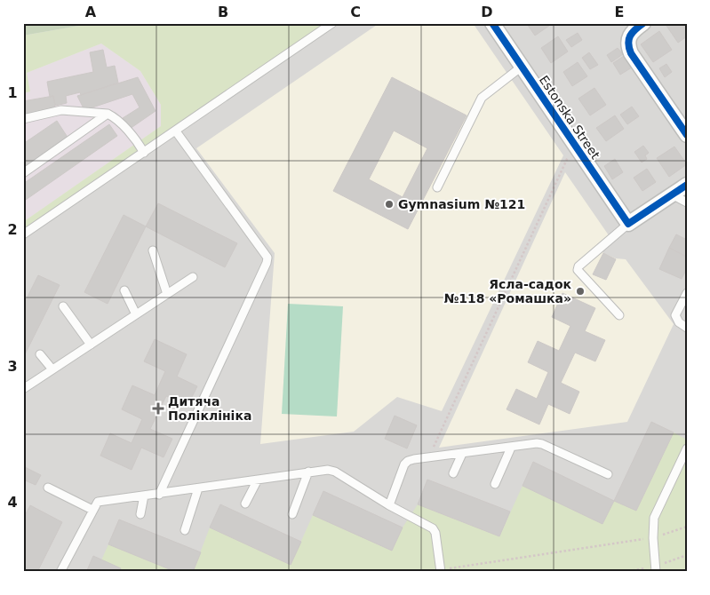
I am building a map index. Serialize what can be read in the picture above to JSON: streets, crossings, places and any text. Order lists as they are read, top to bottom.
{
  "streets": {
    "street": ["Estonska Street"]
  },
  "places": {
    "other": ["Gymnasium №121", "Ясла-садок №118 «Ромашка»"],
    "health": ["Дитяча Поліклініка"]
  },
  "grid": {
    "columns": [
      "A",
      "B",
      "C",
      "D",
      "E"
    ],
    "rows": [
      "1",
      "2",
      "3",
      "4"
    ]
  }
}
